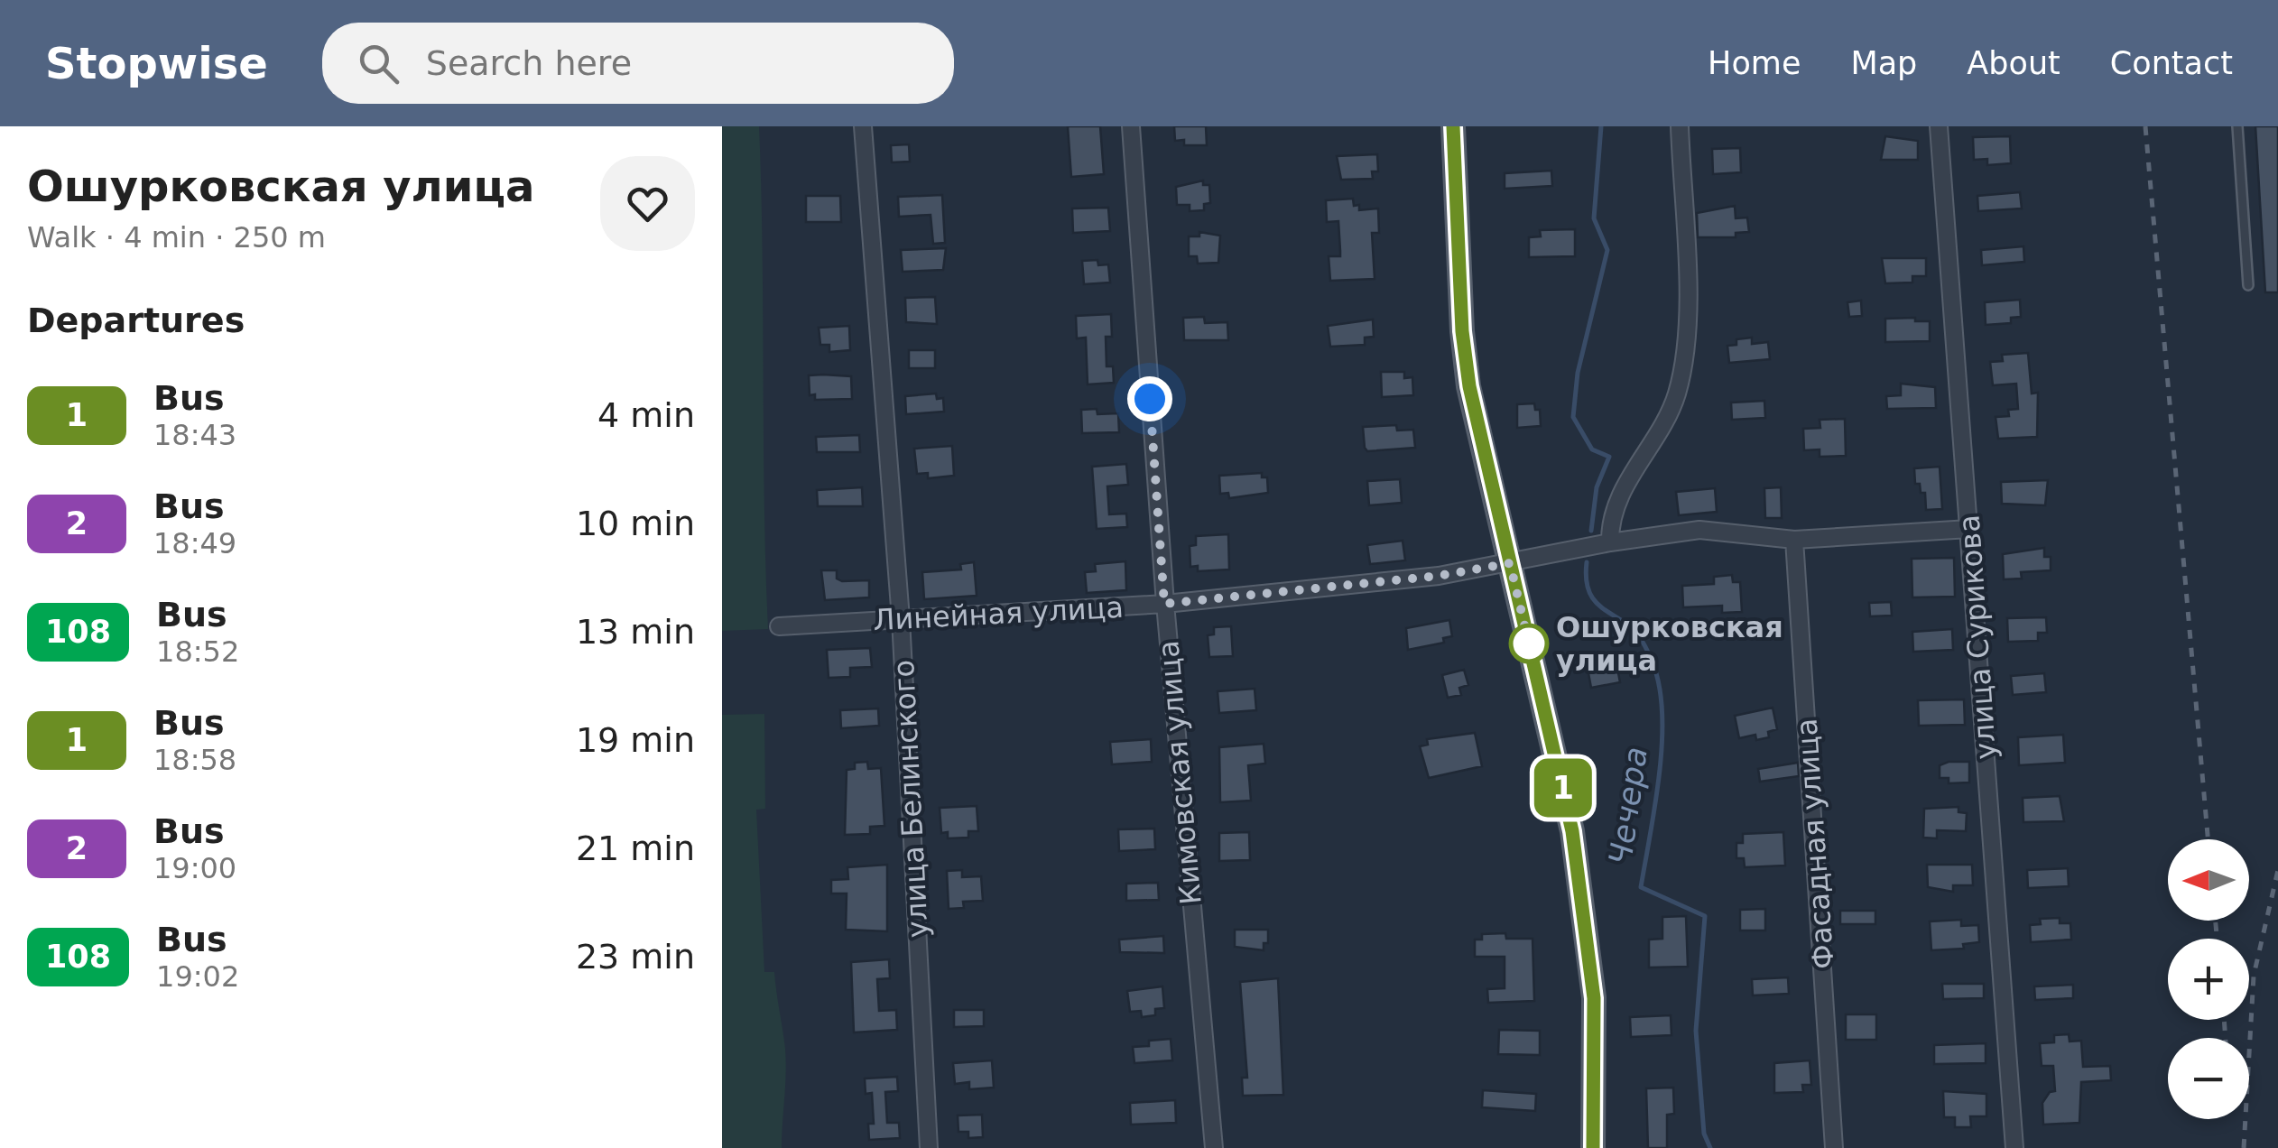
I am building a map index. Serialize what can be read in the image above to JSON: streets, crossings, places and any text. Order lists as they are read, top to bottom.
{
  "streets": {
    "street": [
      "Линейная улица",
      "улица Сурикова",
      "Кимовская улица",
      "улица Белинского",
      "Фасадная улица"
    ]
  },
  "crossings": [
    ["Линейная улица", "улица Сурикова"],
    ["Линейная улица", "Кимовская улица"],
    ["Линейная улица", "улица Белинского"],
    ["Линейная улица", "Фасадная улица"]
  ],
  "water": ["Чечера"],
  "places": ["Ошурковская улица"],
  "lines": ["bus line 1"],
  "north": "left",
  "page": {
    "header": "Stopwise",
    "search": "Search here",
    "nav": [
      "Home",
      "Map",
      "About",
      "Contact"
    ],
    "heading": [
      ["Ошурковская улица", "Walk · 4 min · 250 m"],
      "Departures"
    ],
    "on_map": "1",
    "list": [
      {
        "mark": "1",
        "name": "Bus",
        "note": "18:43",
        "value": "4 min"
      },
      {
        "mark": "2",
        "name": "Bus",
        "note": "18:49",
        "value": "10 min"
      },
      {
        "mark": "108",
        "name": "Bus",
        "note": "18:52",
        "value": "13 min"
      },
      {
        "mark": "1",
        "name": "Bus",
        "note": "18:58",
        "value": "19 min"
      },
      {
        "mark": "2",
        "name": "Bus",
        "note": "19:00",
        "value": "21 min"
      },
      {
        "mark": "108",
        "name": "Bus",
        "note": "19:02",
        "value": "23 min"
      }
    ],
    "map_buttons": ["+", "−"]
  }
}
